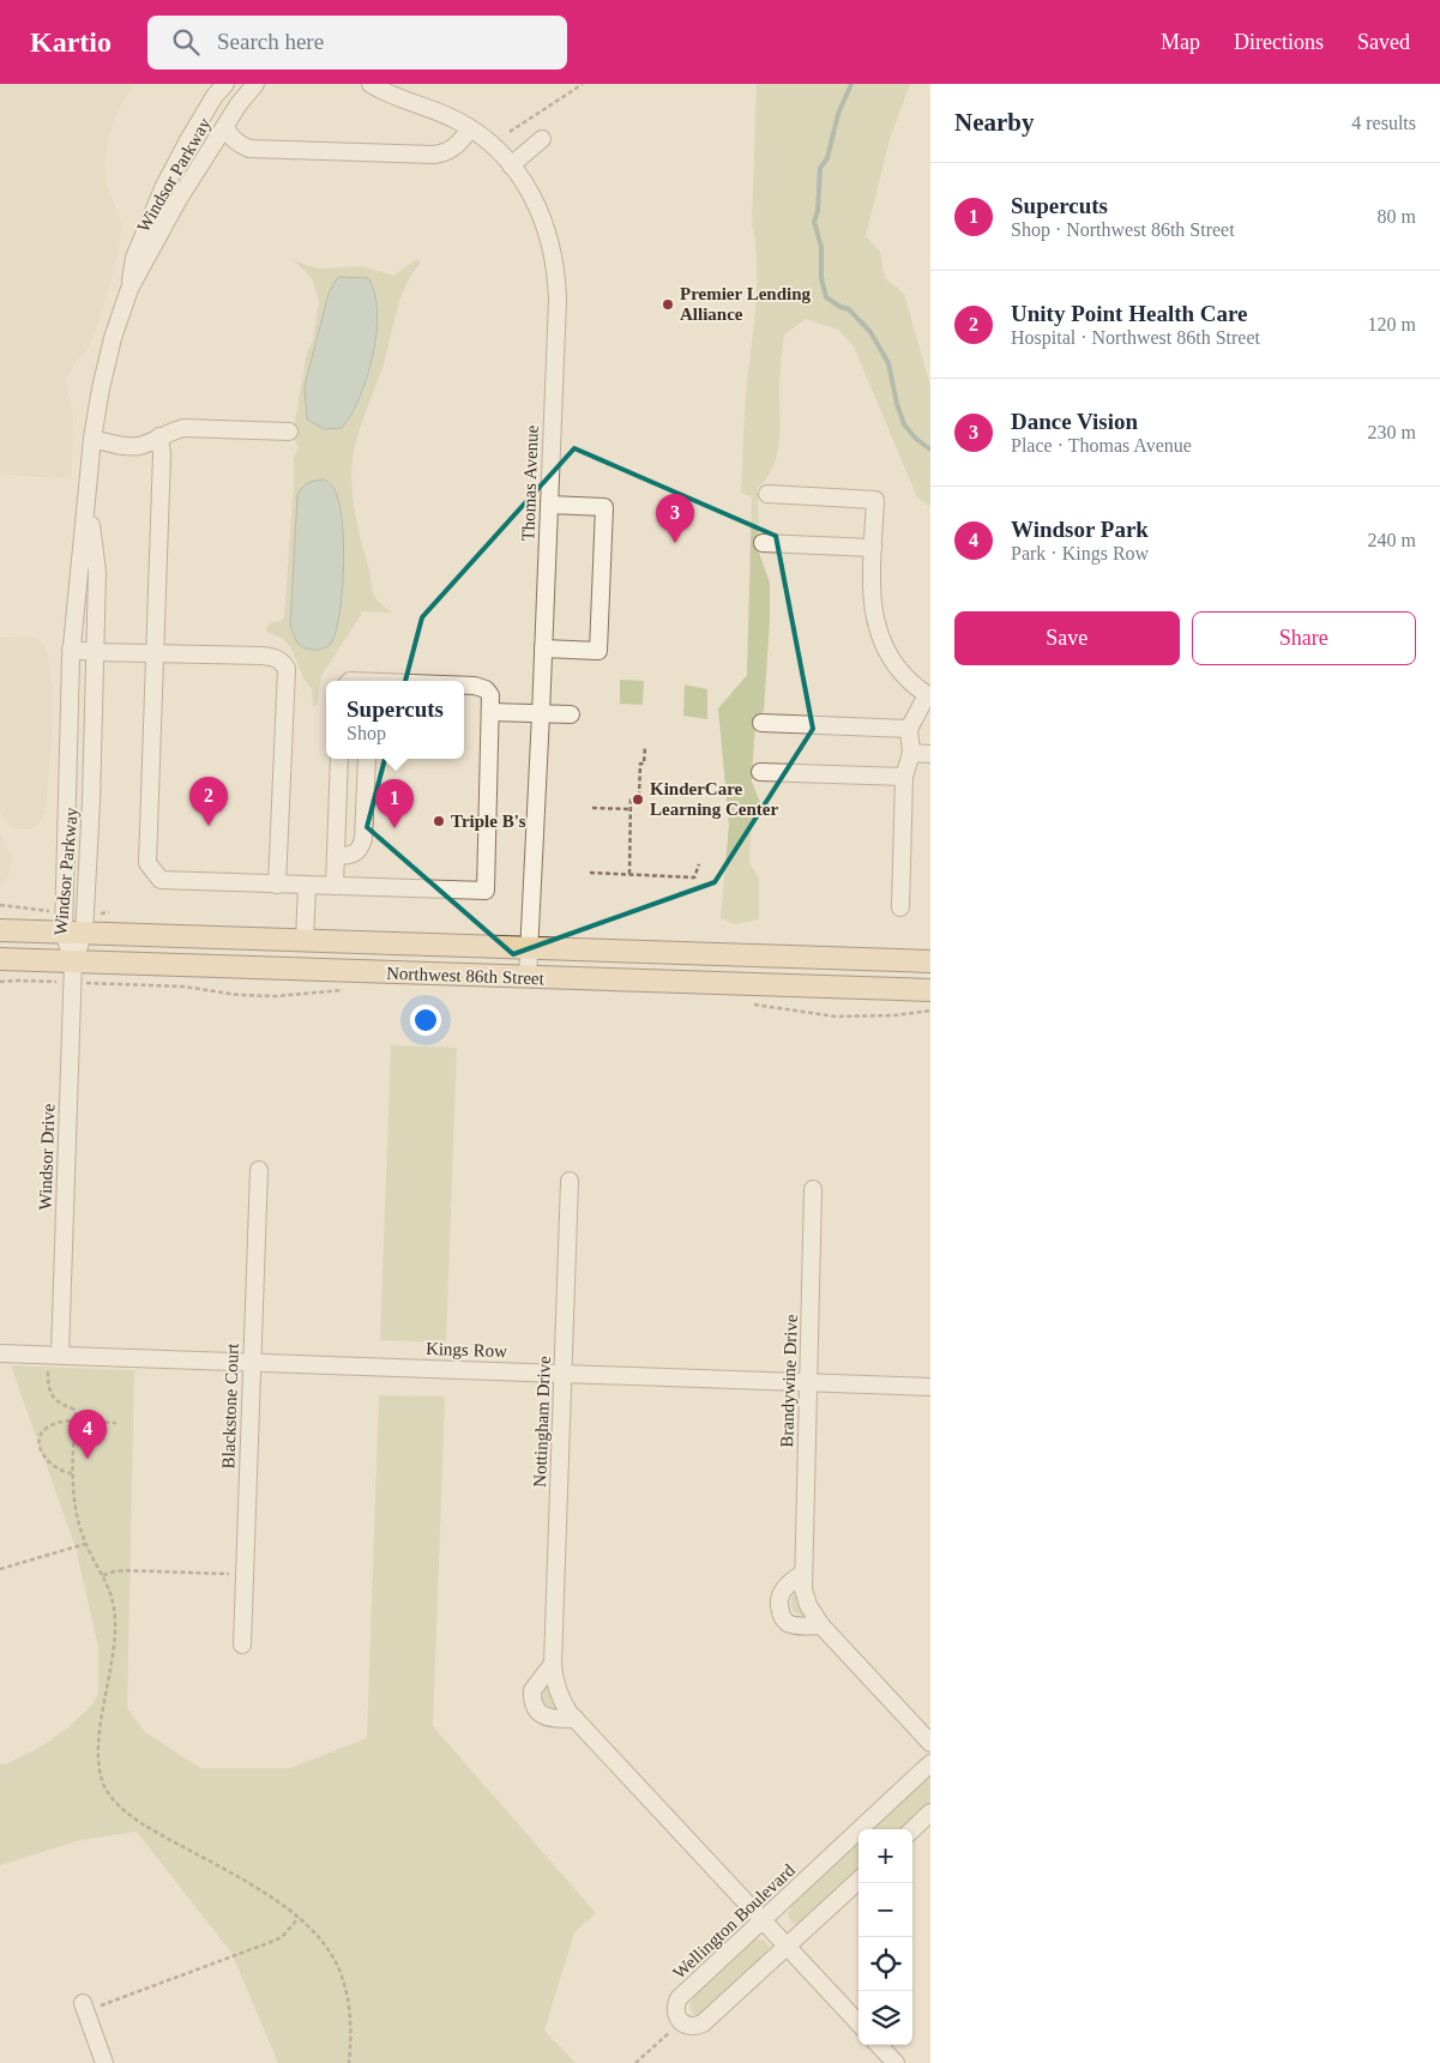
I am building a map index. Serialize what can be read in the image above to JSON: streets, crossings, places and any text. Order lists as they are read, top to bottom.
{
  "streets": {
    "main road": ["Northwest 86th Street"],
    "street": [
      "Windsor Parkway",
      "Thomas Avenue",
      "Windsor Drive",
      "Kings Row",
      "Brandywine Drive",
      "Blackstone Court",
      "Nottingham Drive",
      "Wellington Boulevard"
    ]
  },
  "crossings": [
    ["Windsor Parkway", "Northwest 86th Street"],
    ["Windsor Parkway", "Windsor Drive"],
    ["Thomas Avenue", "Northwest 86th Street"],
    ["Northwest 86th Street", "Windsor Drive"],
    ["Windsor Drive", "Kings Row"],
    ["Kings Row", "Brandywine Drive"],
    ["Kings Row", "Blackstone Court"],
    ["Kings Row", "Nottingham Drive"],
    ["Nottingham Drive", "Wellington Boulevard"]
  ],
  "places": ["Premier Lending Alliance", "KinderCare Learning Center", "Triple B's"],
  "page": {
    "header": "Kartio",
    "search": "Search here",
    "nav": ["Map", "Directions", "Saved"],
    "heading": ["Nearby", "4 results"],
    "list": [
      {
        "mark": "1",
        "name": "Supercuts",
        "note": "Shop · Northwest 86th Street",
        "value": "80 m"
      },
      {
        "mark": "2",
        "name": "Unity Point Health Care",
        "note": "Hospital · Northwest 86th Street",
        "value": "120 m"
      },
      {
        "mark": "3",
        "name": "Dance Vision",
        "note": "Place · Thomas Avenue",
        "value": "230 m"
      },
      {
        "mark": "4",
        "name": "Windsor Park",
        "note": "Park · Kings Row",
        "value": "240 m"
      }
    ],
    "pins": [
      "3",
      "2",
      "1",
      "4"
    ],
    "buttons": ["Save", "Share"],
    "popup": ["Supercuts", "Shop"],
    "map_buttons": ["+", "−"]
  }
}
